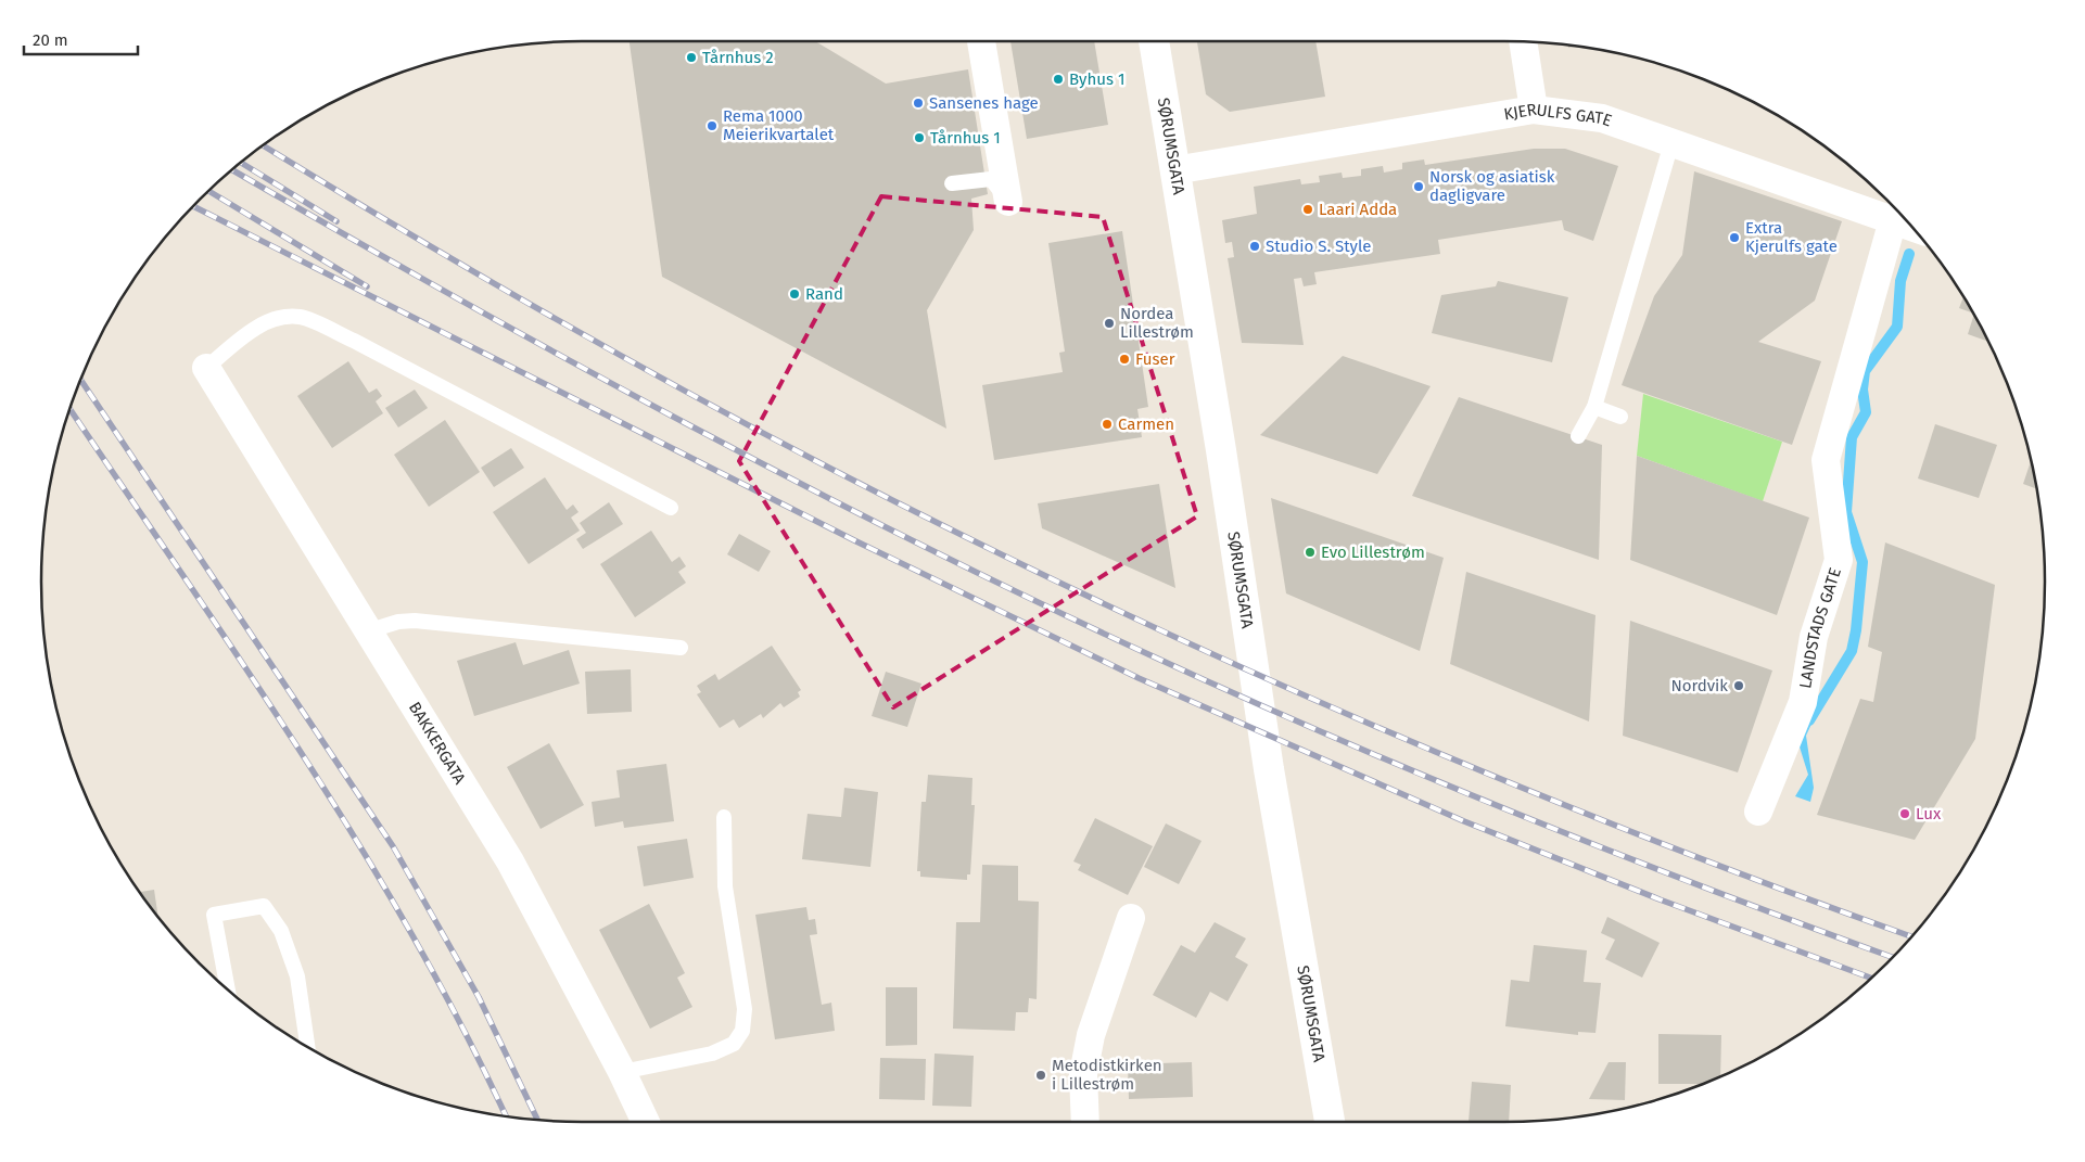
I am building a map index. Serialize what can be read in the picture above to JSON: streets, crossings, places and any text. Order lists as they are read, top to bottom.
{
  "streets": {
    "main road": ["SØRUMSGATA"],
    "street": ["KJERULFS GATE", "LANDSTADS GATE", "BAKKERGATA"]
  },
  "crossings": [
    ["KJERULFS GATE", "SØRUMSGATA"],
    ["KJERULFS GATE", "LANDSTADS GATE"]
  ],
  "places": [
    "Tårnhus 2",
    "Byhus 1",
    "Sansenes hage",
    "Rema 1000 Meierikvartalet",
    "Tårnhus 1",
    "Norsk og asiatisk dagligvare",
    "Laari Adda",
    "Extra Kjerulfs gate",
    "Studio S. Style",
    "Rand",
    "Nordea Lillestrøm",
    "Fuser",
    "Carmen",
    "Evo Lillestrøm",
    "Nordvik",
    "Lux",
    "Metodistkirken i Lillestrøm"
  ],
  "scale_bar": "20 m"
}
